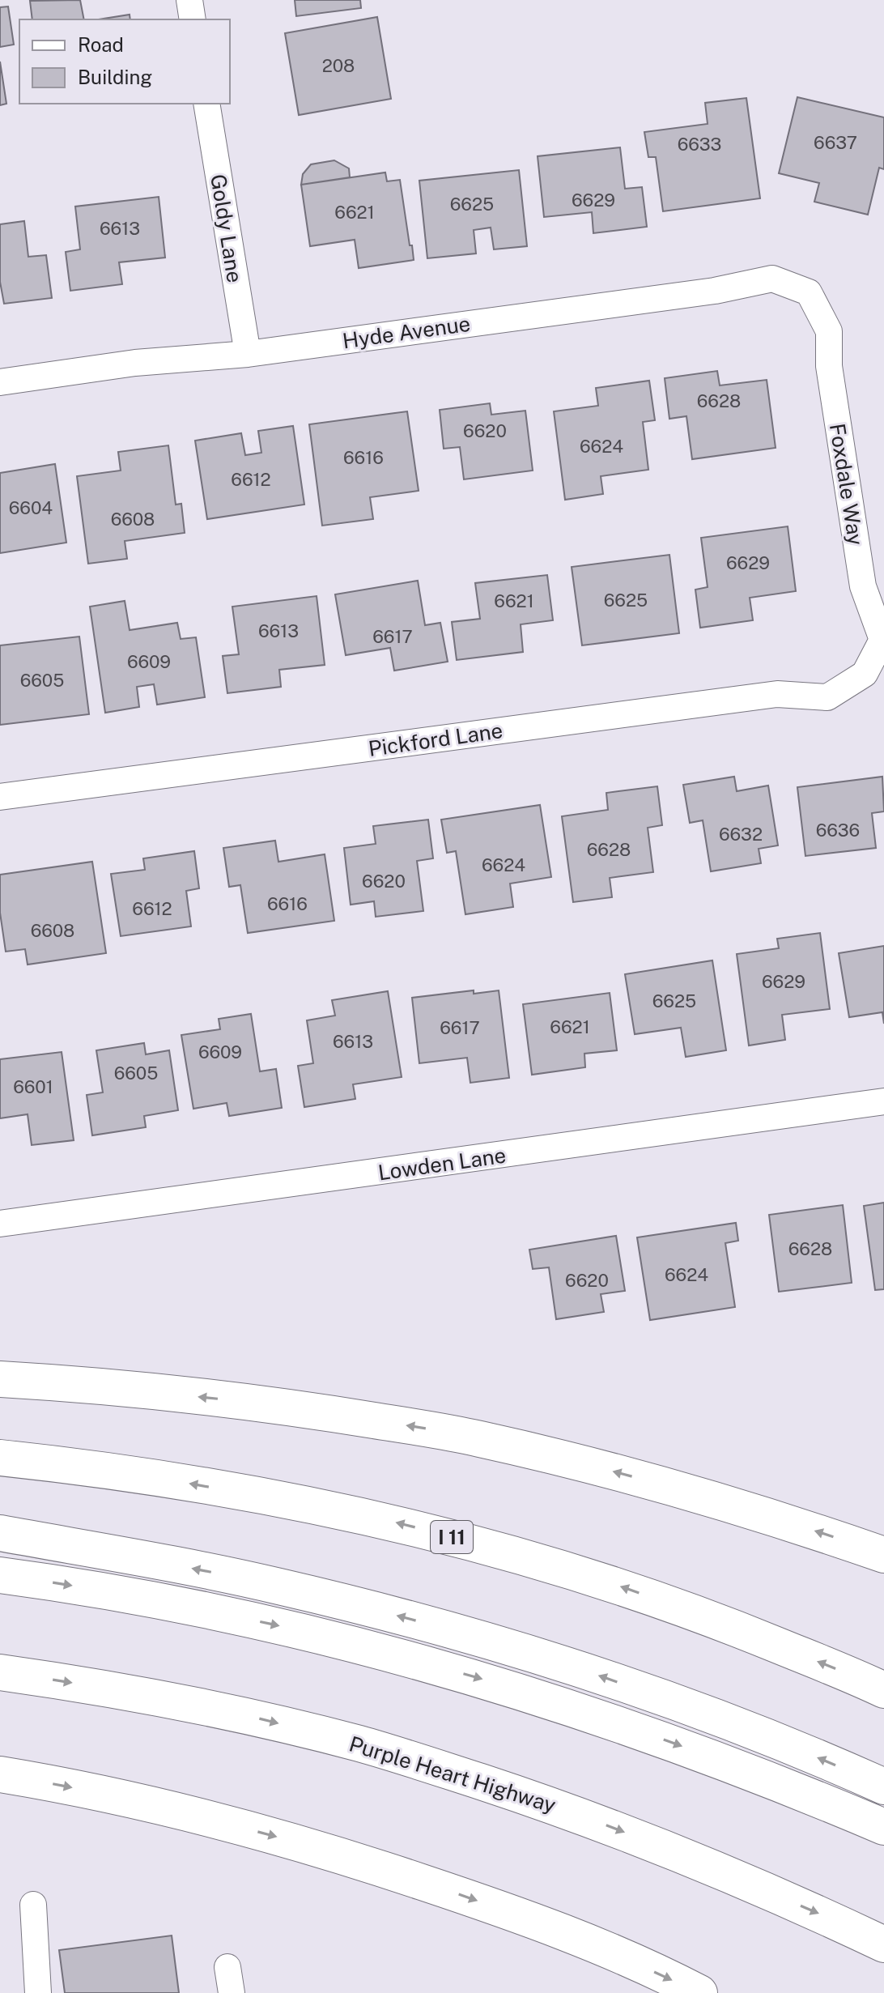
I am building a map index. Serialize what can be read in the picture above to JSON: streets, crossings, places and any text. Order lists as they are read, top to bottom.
{
  "streets": {
    "highway": ["I 11", "Purple Heart Highway"],
    "street": [
      "Goldy Lane",
      "Hyde Avenue",
      "Foxdale Way",
      "Pickford Lane",
      "Lowden Lane"
    ]
  },
  "crossings": [
    ["Goldy Lane", "Hyde Avenue"],
    ["Hyde Avenue", "Foxdale Way"],
    ["Foxdale Way", "Pickford Lane"]
  ],
  "house_numbers": [
    "208",
    "6637",
    "6633",
    "6629",
    "6625",
    "6621",
    "6613",
    "6628",
    "6620",
    "6624",
    "6616",
    "6612",
    "6604",
    "6608",
    "6629",
    "6625",
    "6621",
    "6613",
    "6617",
    "6609",
    "6605",
    "6636",
    "6632",
    "6628",
    "6624",
    "6620",
    "6616",
    "6612",
    "6608",
    "6629",
    "6625",
    "6621",
    "6617",
    "6613",
    "6609",
    "6605",
    "6601",
    "6628",
    "6624",
    "6620"
  ],
  "legend": ["Road", "Building"]
}
